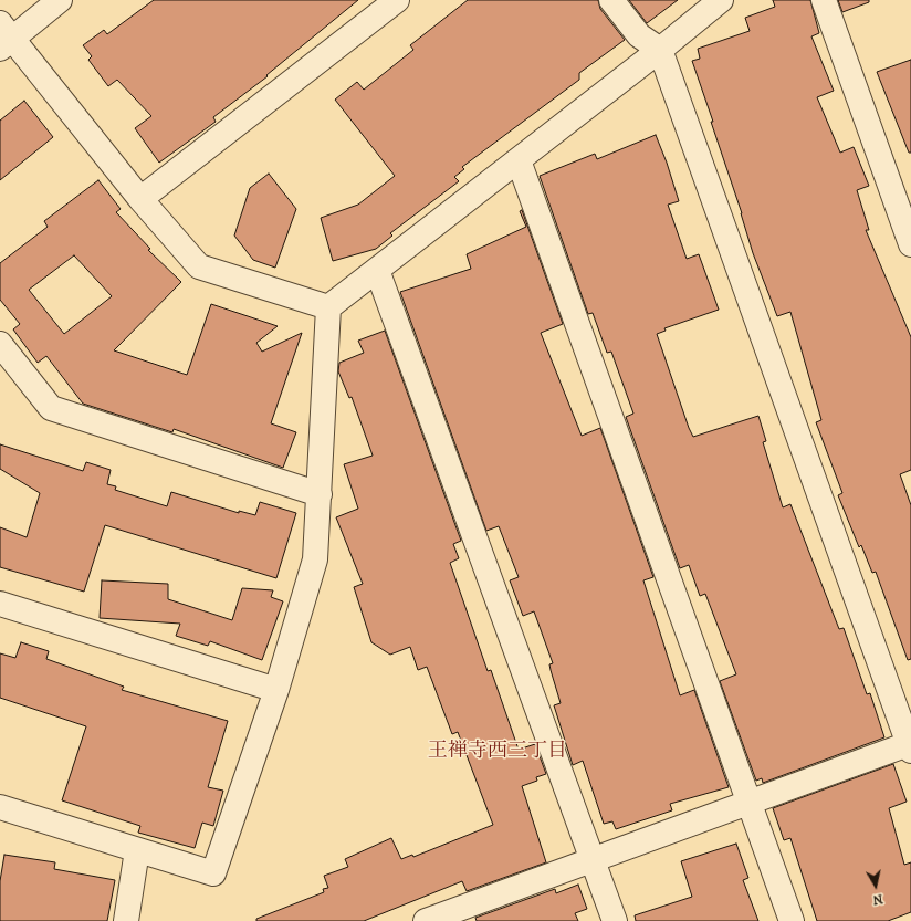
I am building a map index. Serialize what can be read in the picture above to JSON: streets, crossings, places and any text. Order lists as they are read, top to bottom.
{
  "districts": ["王禅寺西三丁目"],
  "north": "bottom"
}
